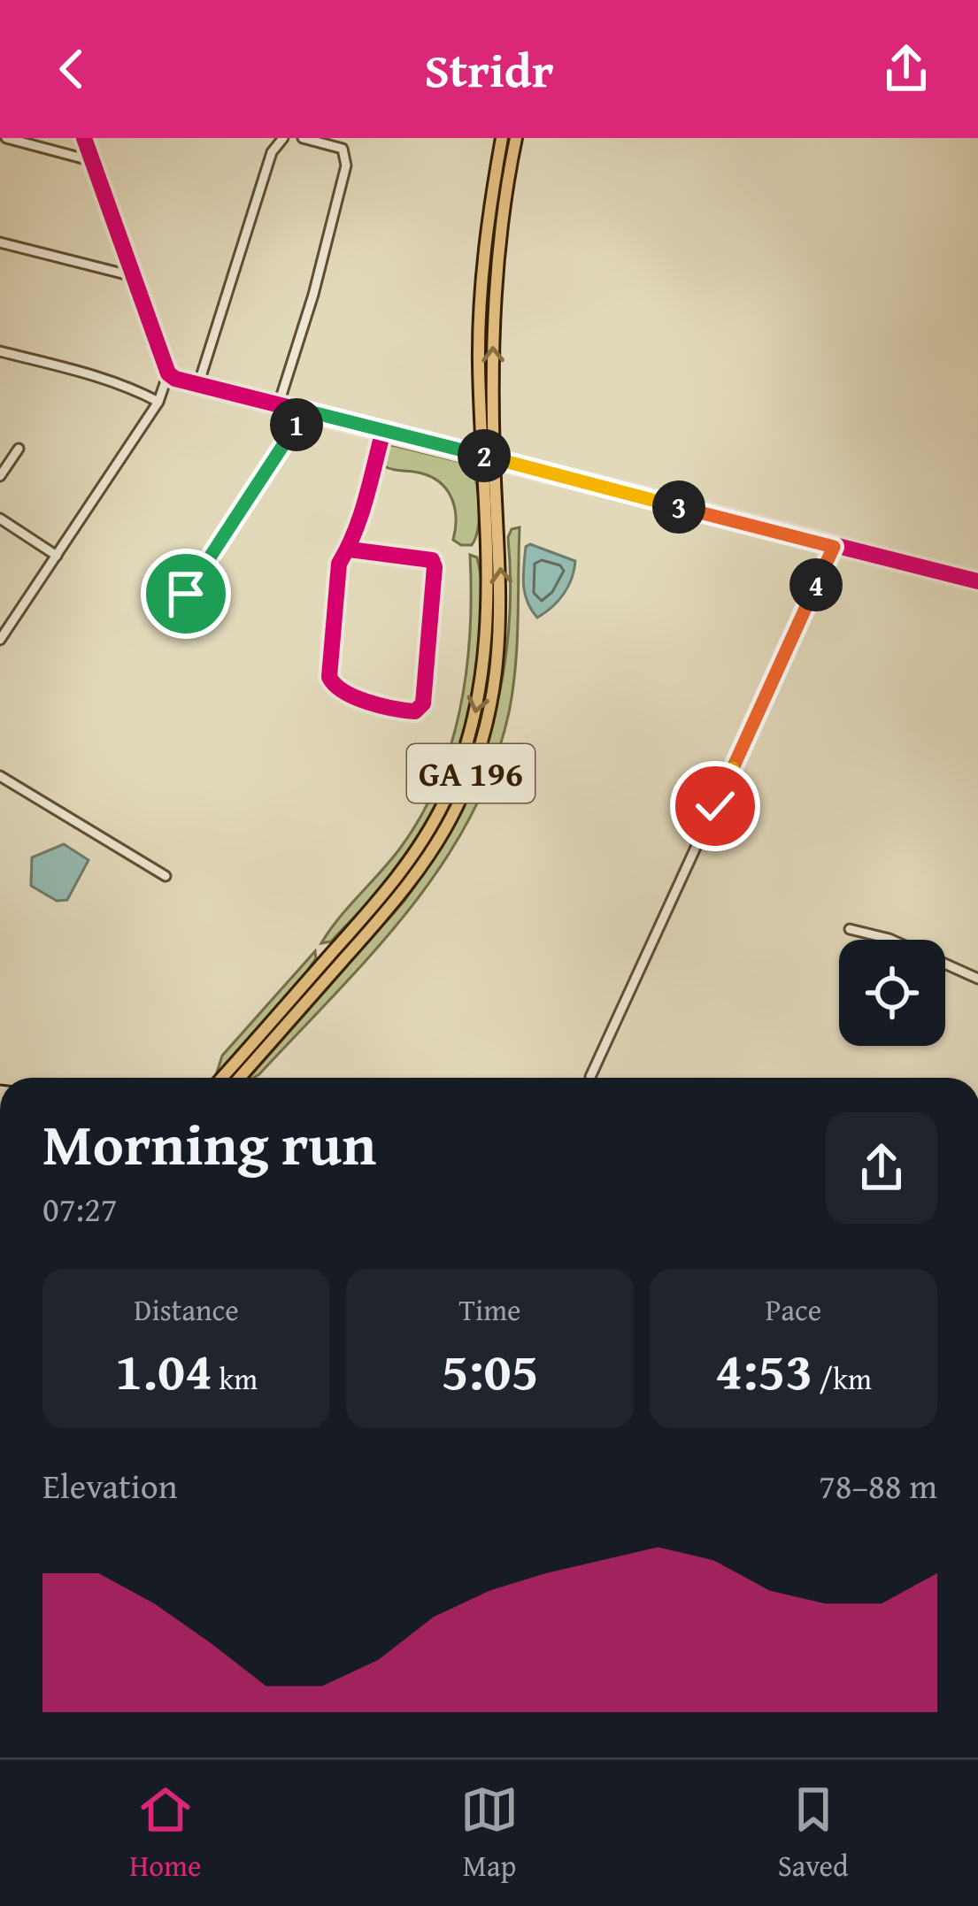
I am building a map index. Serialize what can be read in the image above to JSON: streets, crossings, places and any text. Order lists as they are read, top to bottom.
{
  "streets": {
    "main road": ["GA 196"]
  },
  "page": {
    "header": "Stridr",
    "pins": [
      "1",
      "2",
      "3",
      "4"
    ],
    "heading": ["Morning run", "07:27"],
    "stats": [
      ["Distance", "1.04 km"],
      ["Time", "5:05"],
      ["Pace", "4:53 /km"]
    ],
    "chart": ["Elevation", "78–88 m"],
    "tabs": ["Home", "Map", "Saved"]
  }
}
